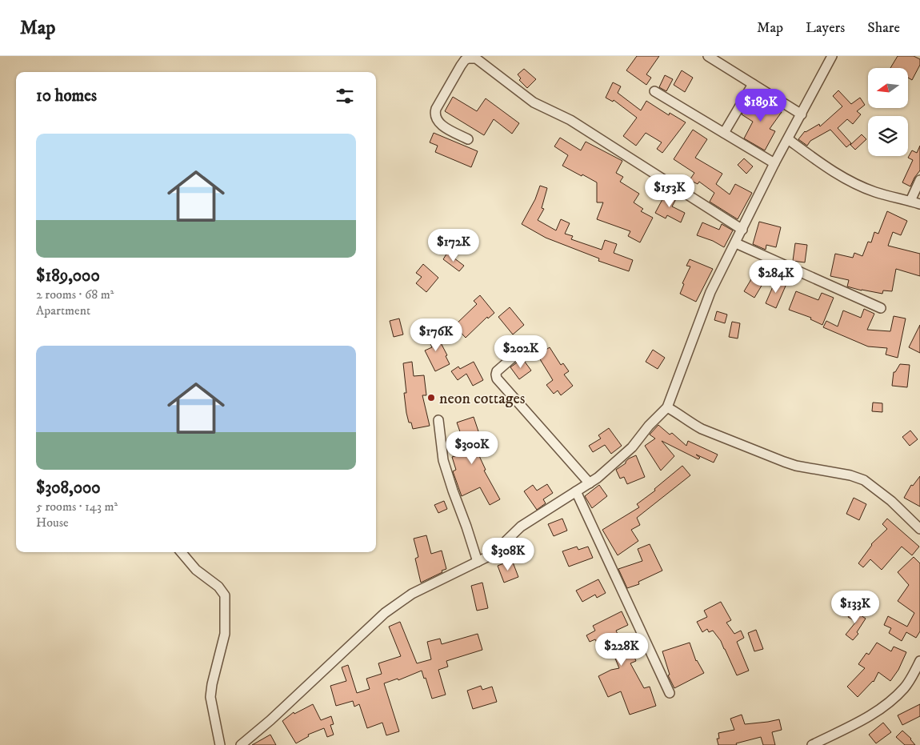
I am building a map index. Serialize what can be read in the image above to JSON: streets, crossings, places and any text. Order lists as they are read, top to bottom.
{
  "places": ["neon cottages"],
  "north": "left",
  "page": {
    "header": "Map",
    "nav": ["Map", "Layers", "Share"],
    "heading": "10 homes",
    "price": [
      "$189K",
      "$153K",
      "$172K",
      "$284K",
      "$176K",
      "$202K",
      "$300K",
      "$308K",
      "$133K",
      "$228K"
    ],
    "list": [
      {
        "name": "$189,000",
        "note": "2 rooms · 68 m² · Apartment"
      },
      {
        "name": "$308,000",
        "note": "5 rooms · 143 m² · House"
      }
    ]
  }
}
